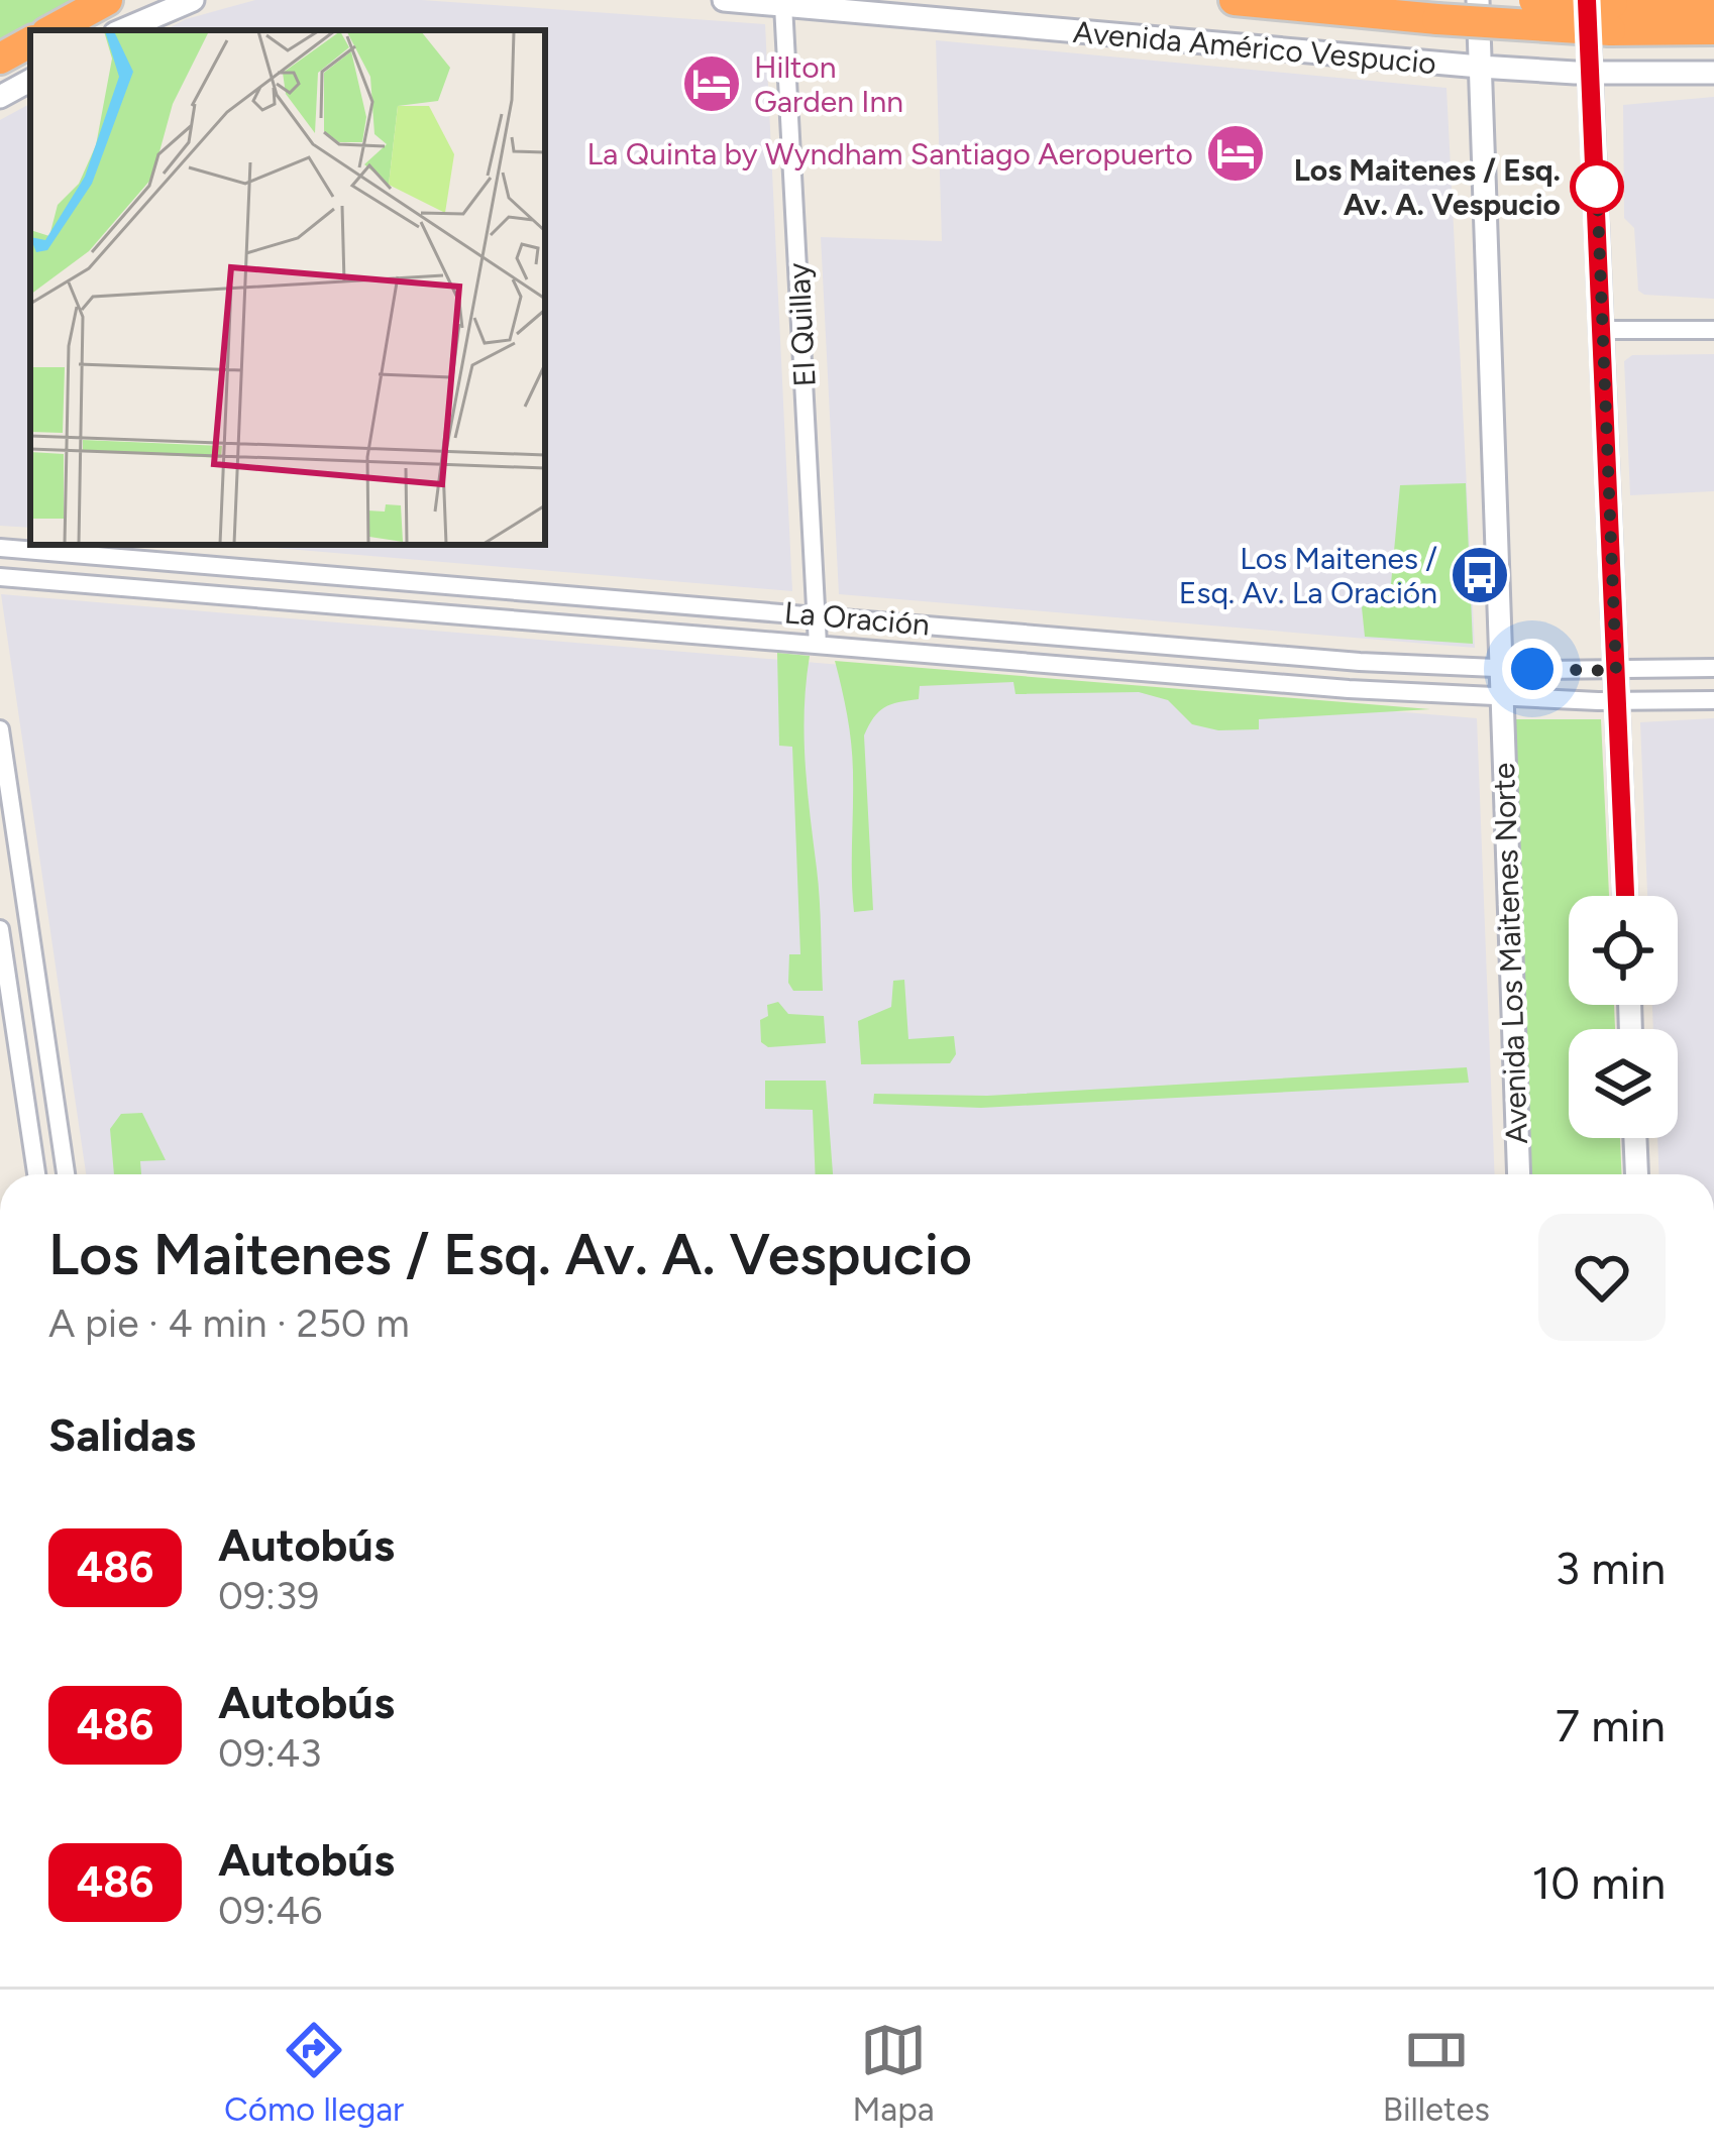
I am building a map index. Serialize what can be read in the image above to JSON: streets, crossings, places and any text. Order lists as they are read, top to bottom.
{
  "streets": {
    "street": [
      "Avenida Américo Vespucio",
      "El Quillay",
      "La Oración",
      "Avenida Los Maitenes Norte"
    ]
  },
  "crossings": [
    ["Avenida Américo Vespucio", "El Quillay"],
    ["Avenida Américo Vespucio", "Avenida Los Maitenes Norte"],
    ["El Quillay", "La Oración"],
    ["La Oración", "Avenida Los Maitenes Norte"]
  ],
  "places": {
    "hotel": ["Hilton Garden Inn", "La Quinta by Wyndham Santiago Aeropuerto"],
    "other": ["Los Maitenes / Esq. Av. A. Vespucio"],
    "bus stop": ["Los Maitenes / Esq. Av. La Oración"]
  },
  "lines": ["bus line 486"],
  "page": {
    "heading": [
      ["Los Maitenes / Esq. Av. A. Vespucio", "A pie · 4 min · 250 m"],
      "Salidas"
    ],
    "list": [
      {
        "mark": "486",
        "name": "Autobús",
        "note": "09:39",
        "value": "3 min"
      },
      {
        "mark": "486",
        "name": "Autobús",
        "note": "09:43",
        "value": "7 min"
      },
      {
        "mark": "486",
        "name": "Autobús",
        "note": "09:46",
        "value": "10 min"
      }
    ],
    "tabs": ["Cómo llegar", "Mapa", "Billetes"]
  }
}
